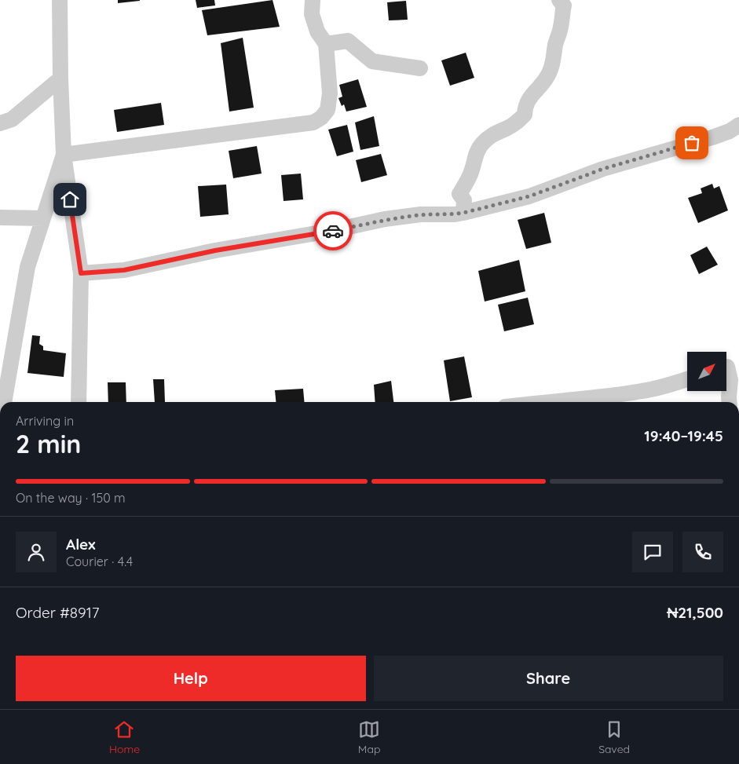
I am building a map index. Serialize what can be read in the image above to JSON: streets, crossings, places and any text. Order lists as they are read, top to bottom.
{
  "north": "top right",
  "page": {
    "heading": ["2 min", "Arriving in", "19:40–19:45"],
    "panel": [
      "Alex",
      "Courier · 4.4",
      "Order #8917",
      "₦21,500"
    ],
    "bar": "On the way · 150 m",
    "buttons": ["Help", "Share"],
    "tabs": ["Home", "Map", "Saved"]
  }
}
